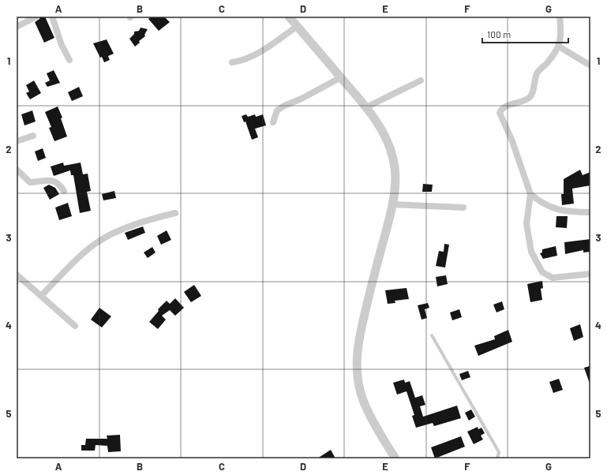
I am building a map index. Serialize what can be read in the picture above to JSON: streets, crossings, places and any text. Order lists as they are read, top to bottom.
{
  "scale_bar": "100 m",
  "grid": {
    "columns": [
      "A",
      "B",
      "C",
      "D",
      "E",
      "F",
      "G"
    ],
    "rows": [
      "1",
      "2",
      "3",
      "4",
      "5"
    ]
  }
}
